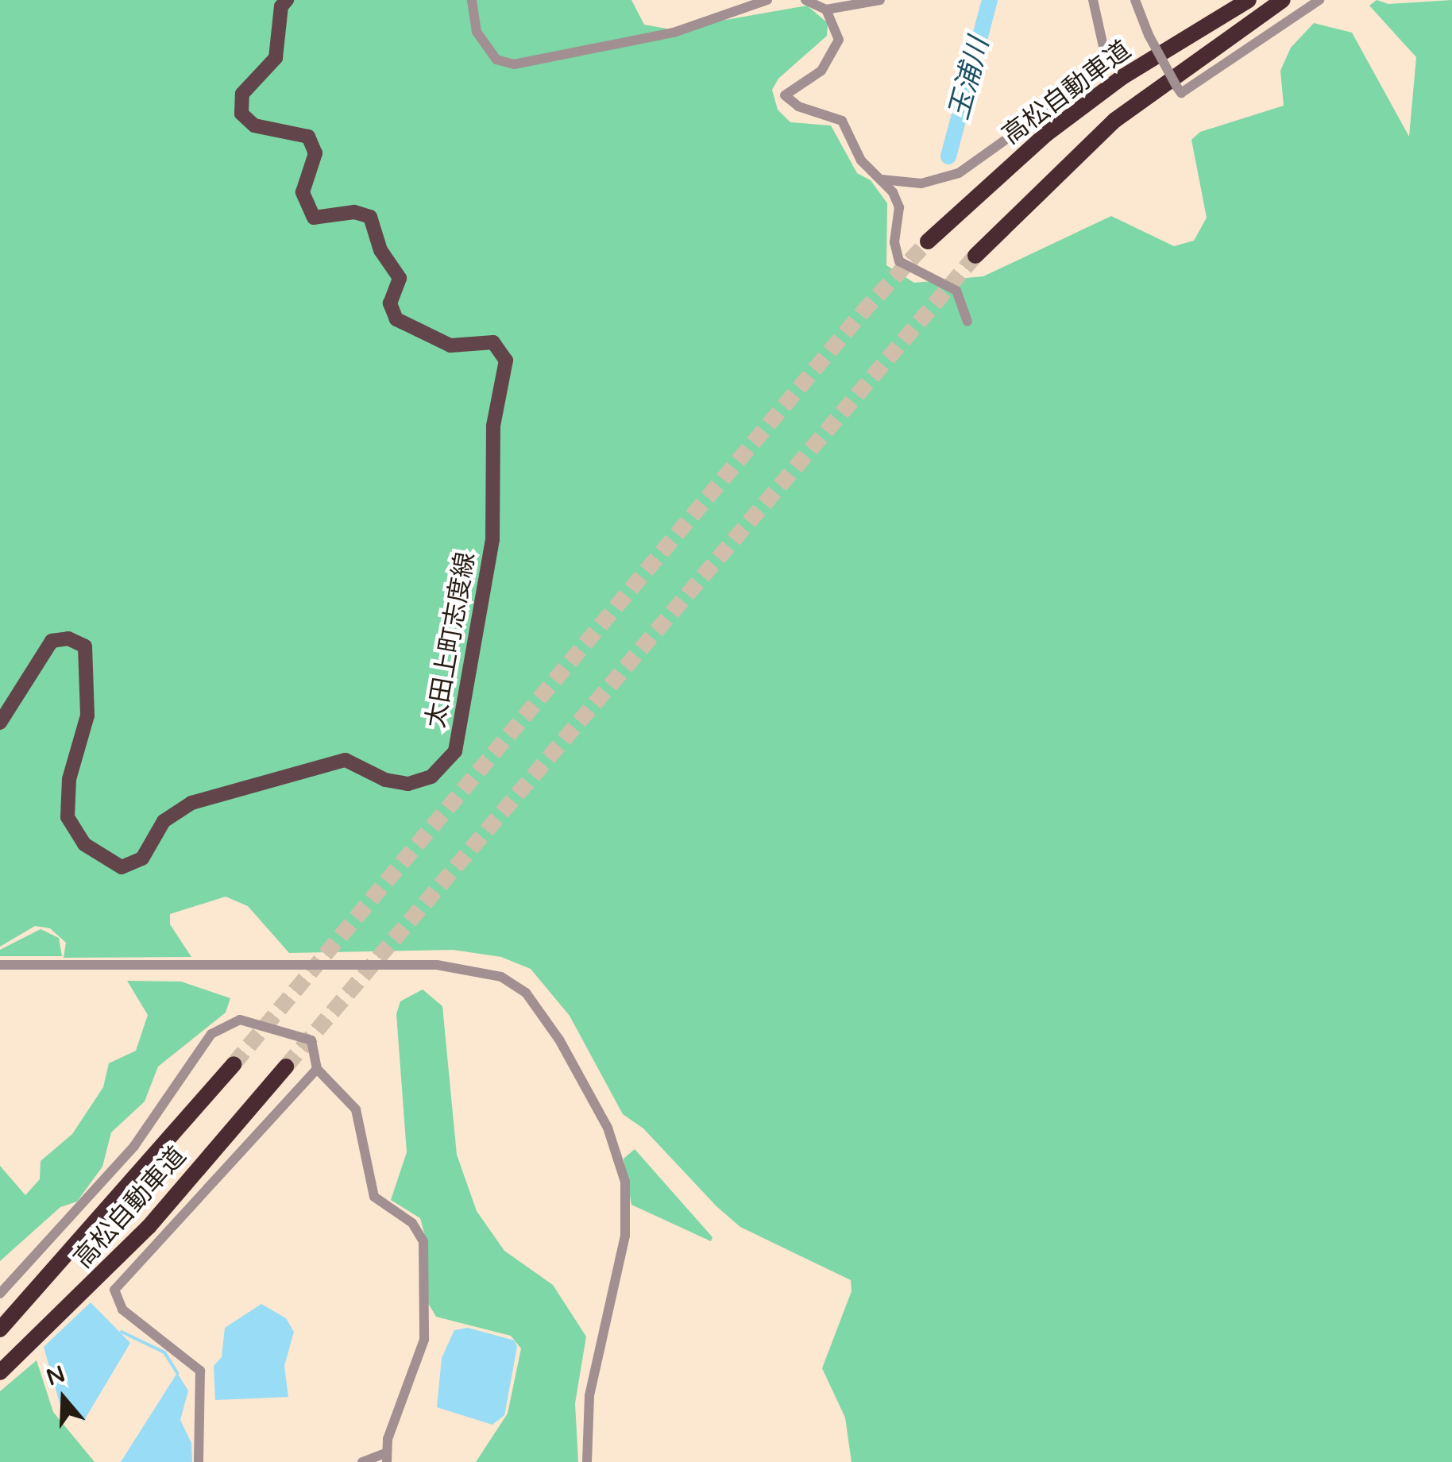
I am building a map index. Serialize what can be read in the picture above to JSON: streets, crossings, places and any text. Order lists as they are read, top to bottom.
{
  "streets": {
    "highway": ["高松自動車道"],
    "main road": ["太田上町志度線"]
  },
  "water": ["玉浦川"],
  "north": "top"
}
